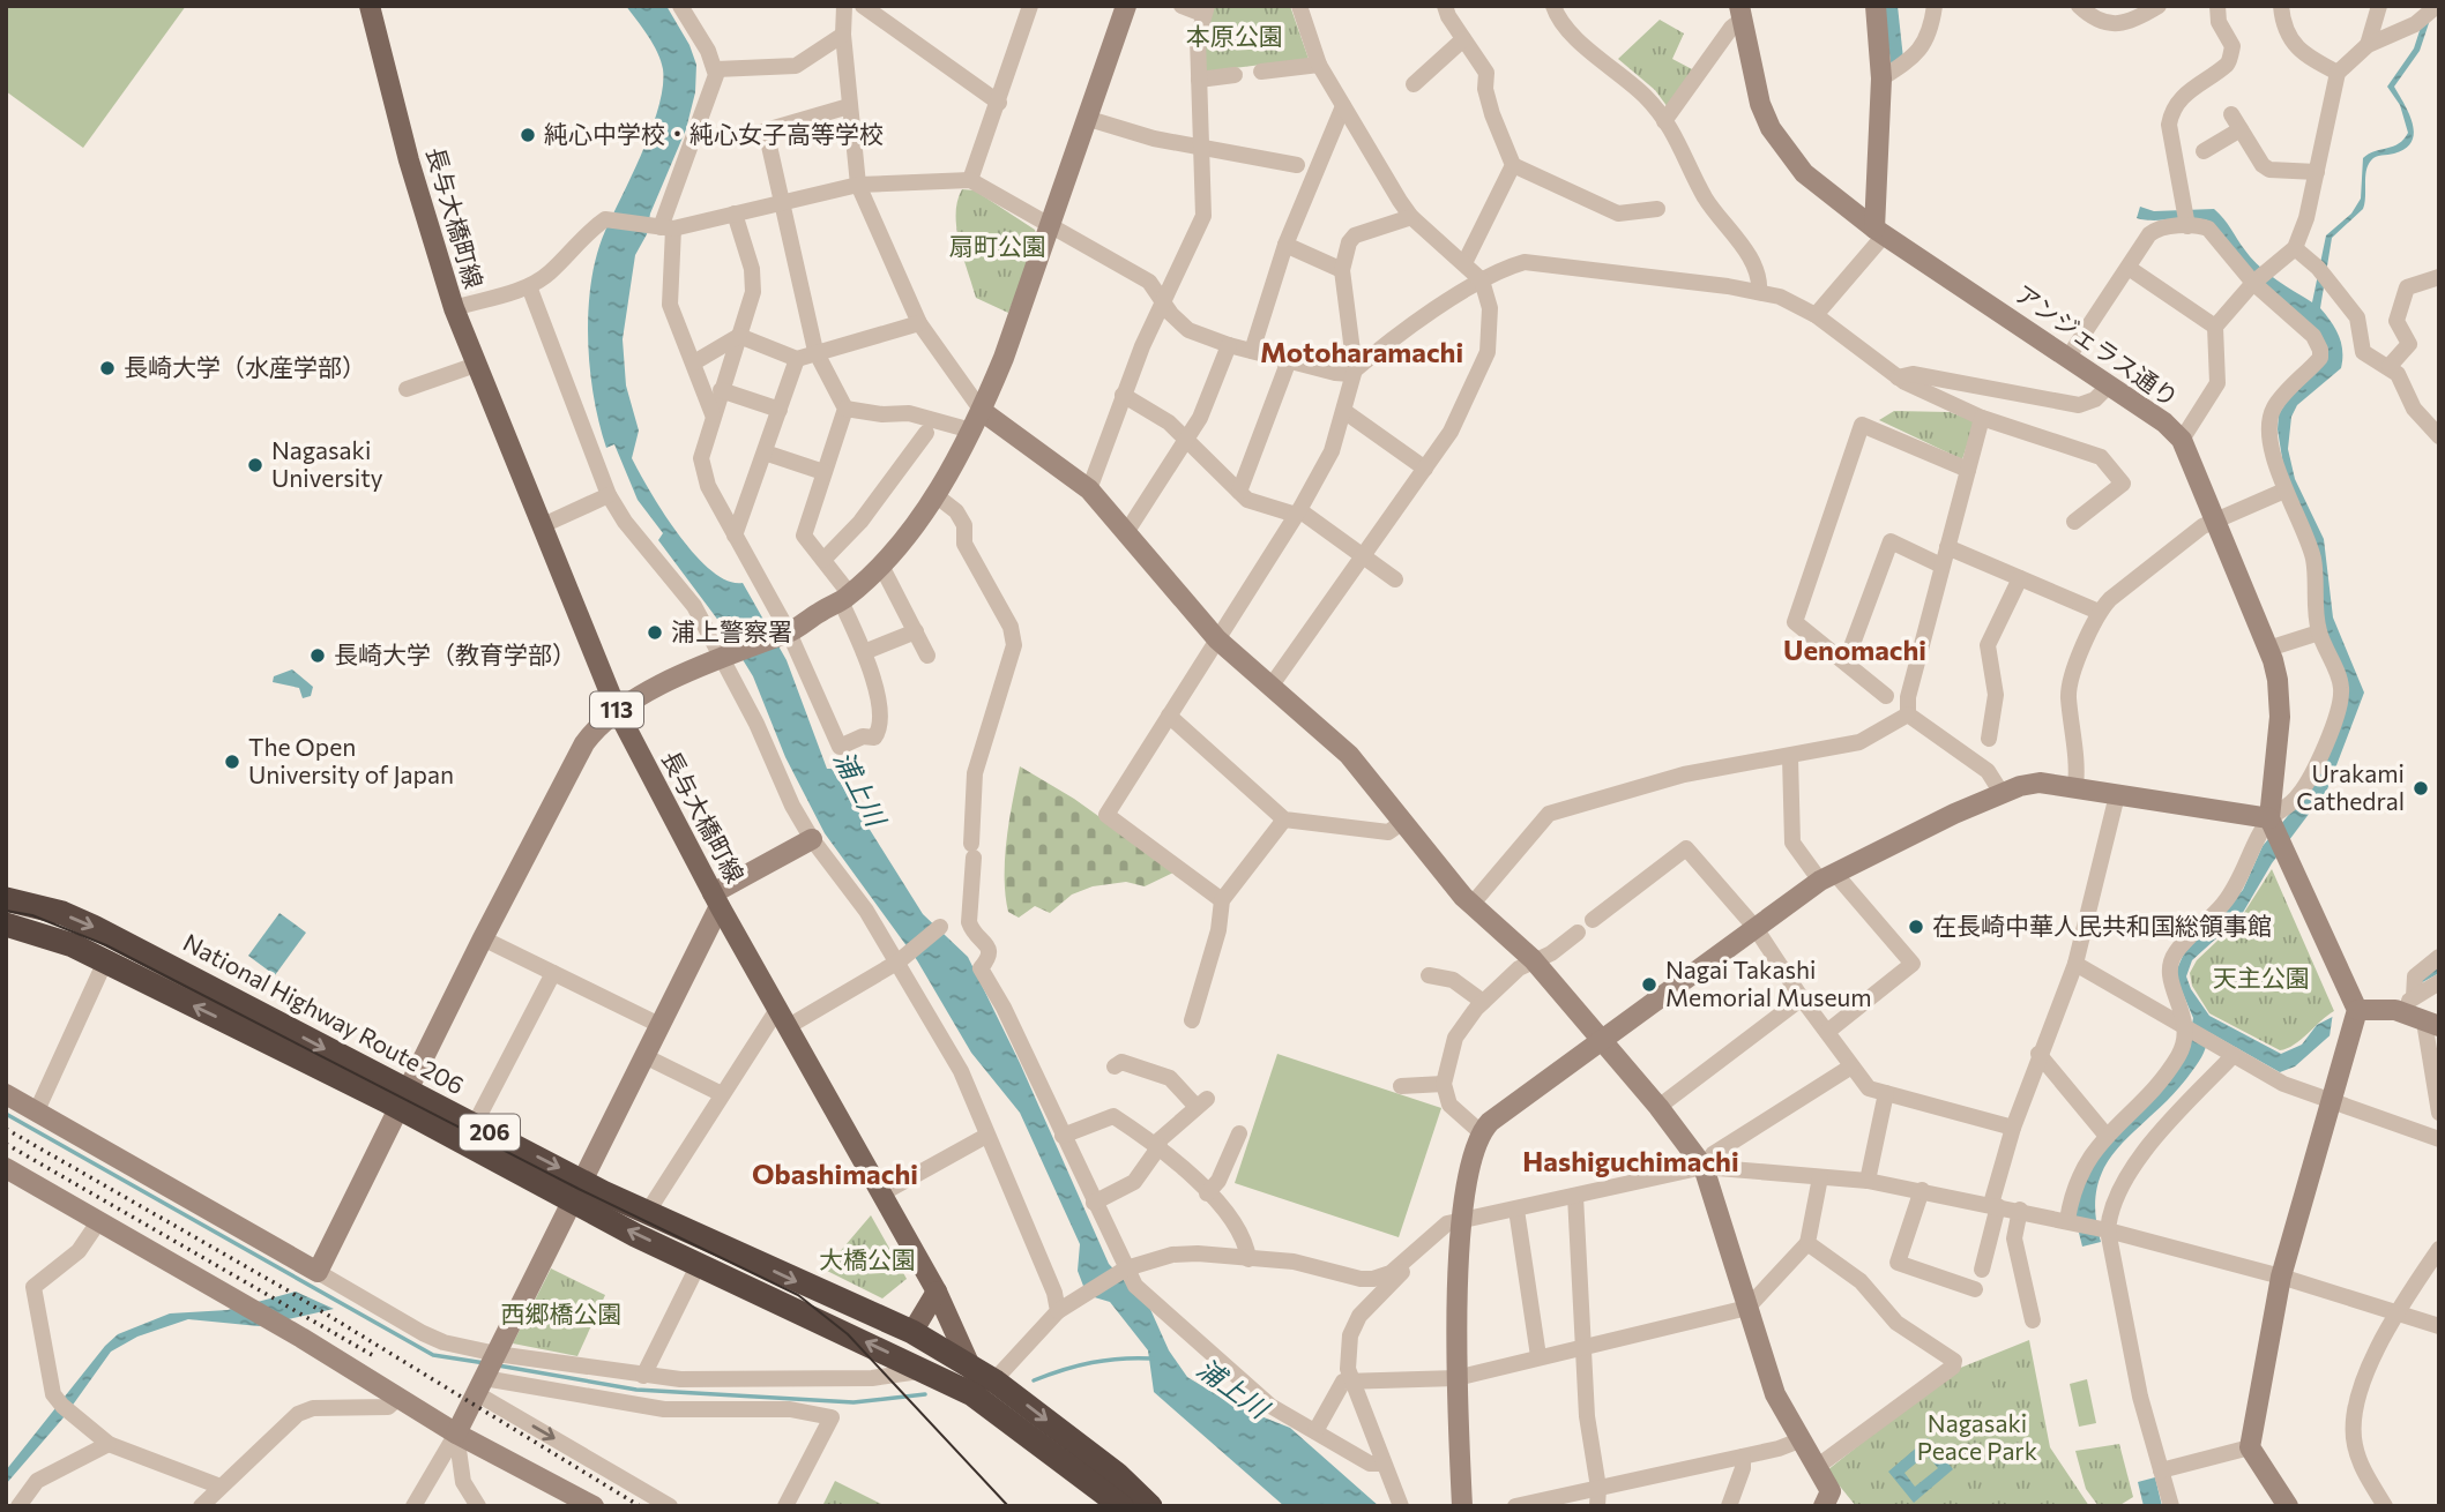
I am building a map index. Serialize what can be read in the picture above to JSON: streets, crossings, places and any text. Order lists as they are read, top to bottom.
{
  "streets": {
    "highway": ["National Highway Route 206", "206"],
    "main road": ["長与大橋町線", "113"],
    "street": ["アンジェラス通り"]
  },
  "crossings": [
    ["長与大橋町線", "National Highway Route 206"]
  ],
  "districts": [
    "Motoharamachi",
    "Uenomachi",
    "Hashiguchimachi",
    "Obashimachi"
  ],
  "water": ["浦上川"],
  "parks": [
    "本原公園",
    "扇町公園",
    "天主公園",
    "大橋公園",
    "西郷橋公園",
    "Nagasaki Peace Park"
  ],
  "places": [
    "純心中学校・純心女子高等学校",
    "長崎大学（水産学部）",
    "Nagasaki University",
    "浦上警察署",
    "長崎大学（教育学部）",
    "The Open University of Japan",
    "Urakami Cathedral",
    "在長崎中華人民共和国総領事館",
    "Nagai Takashi Memorial Museum"
  ]
}
